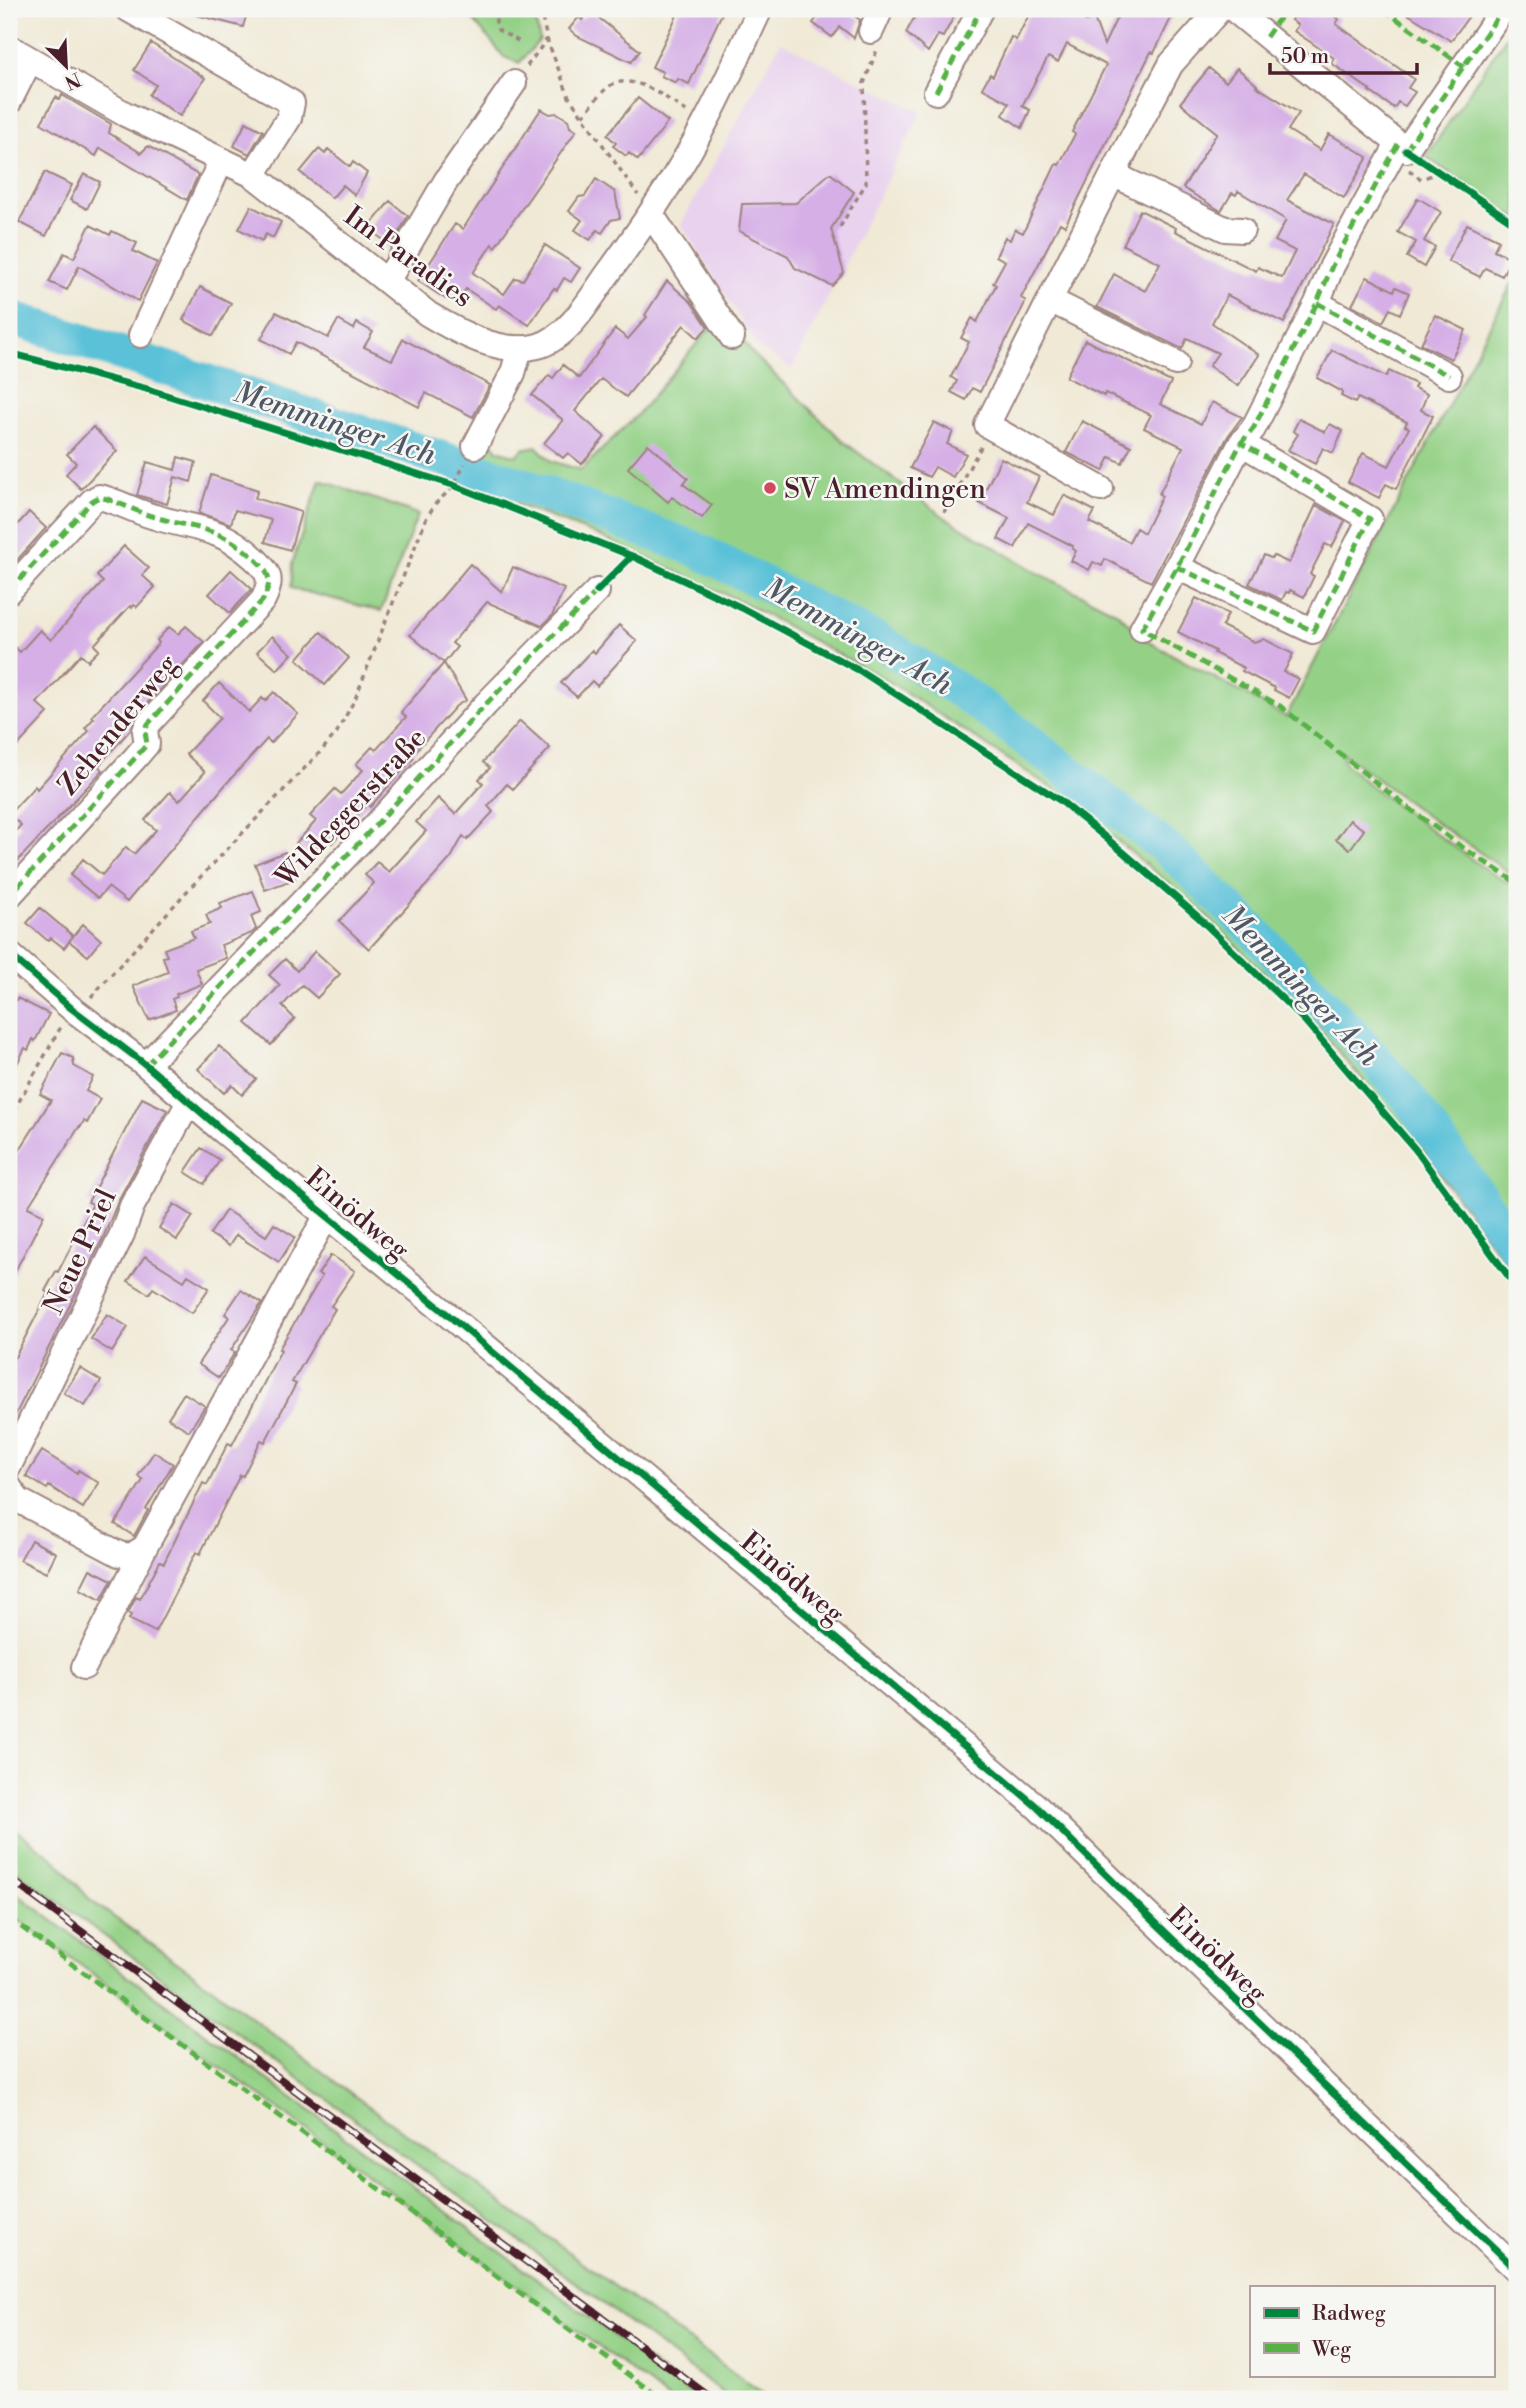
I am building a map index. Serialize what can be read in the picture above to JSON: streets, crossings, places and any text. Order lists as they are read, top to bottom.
{
  "streets": {
    "street": [
      "Im Paradies",
      "Zehenderweg",
      "Wildeggerstraße",
      "Einödweg",
      "Neue Priel"
    ]
  },
  "crossings": [
    ["Wildeggerstraße", "Einödweg"],
    ["Einödweg", "Neue Priel"]
  ],
  "water": ["Memminger Ach"],
  "places": ["SV Amendingen"],
  "legend": ["Radweg", "Weg"],
  "scale_bar": "50 m",
  "north": "bottom right"
}
